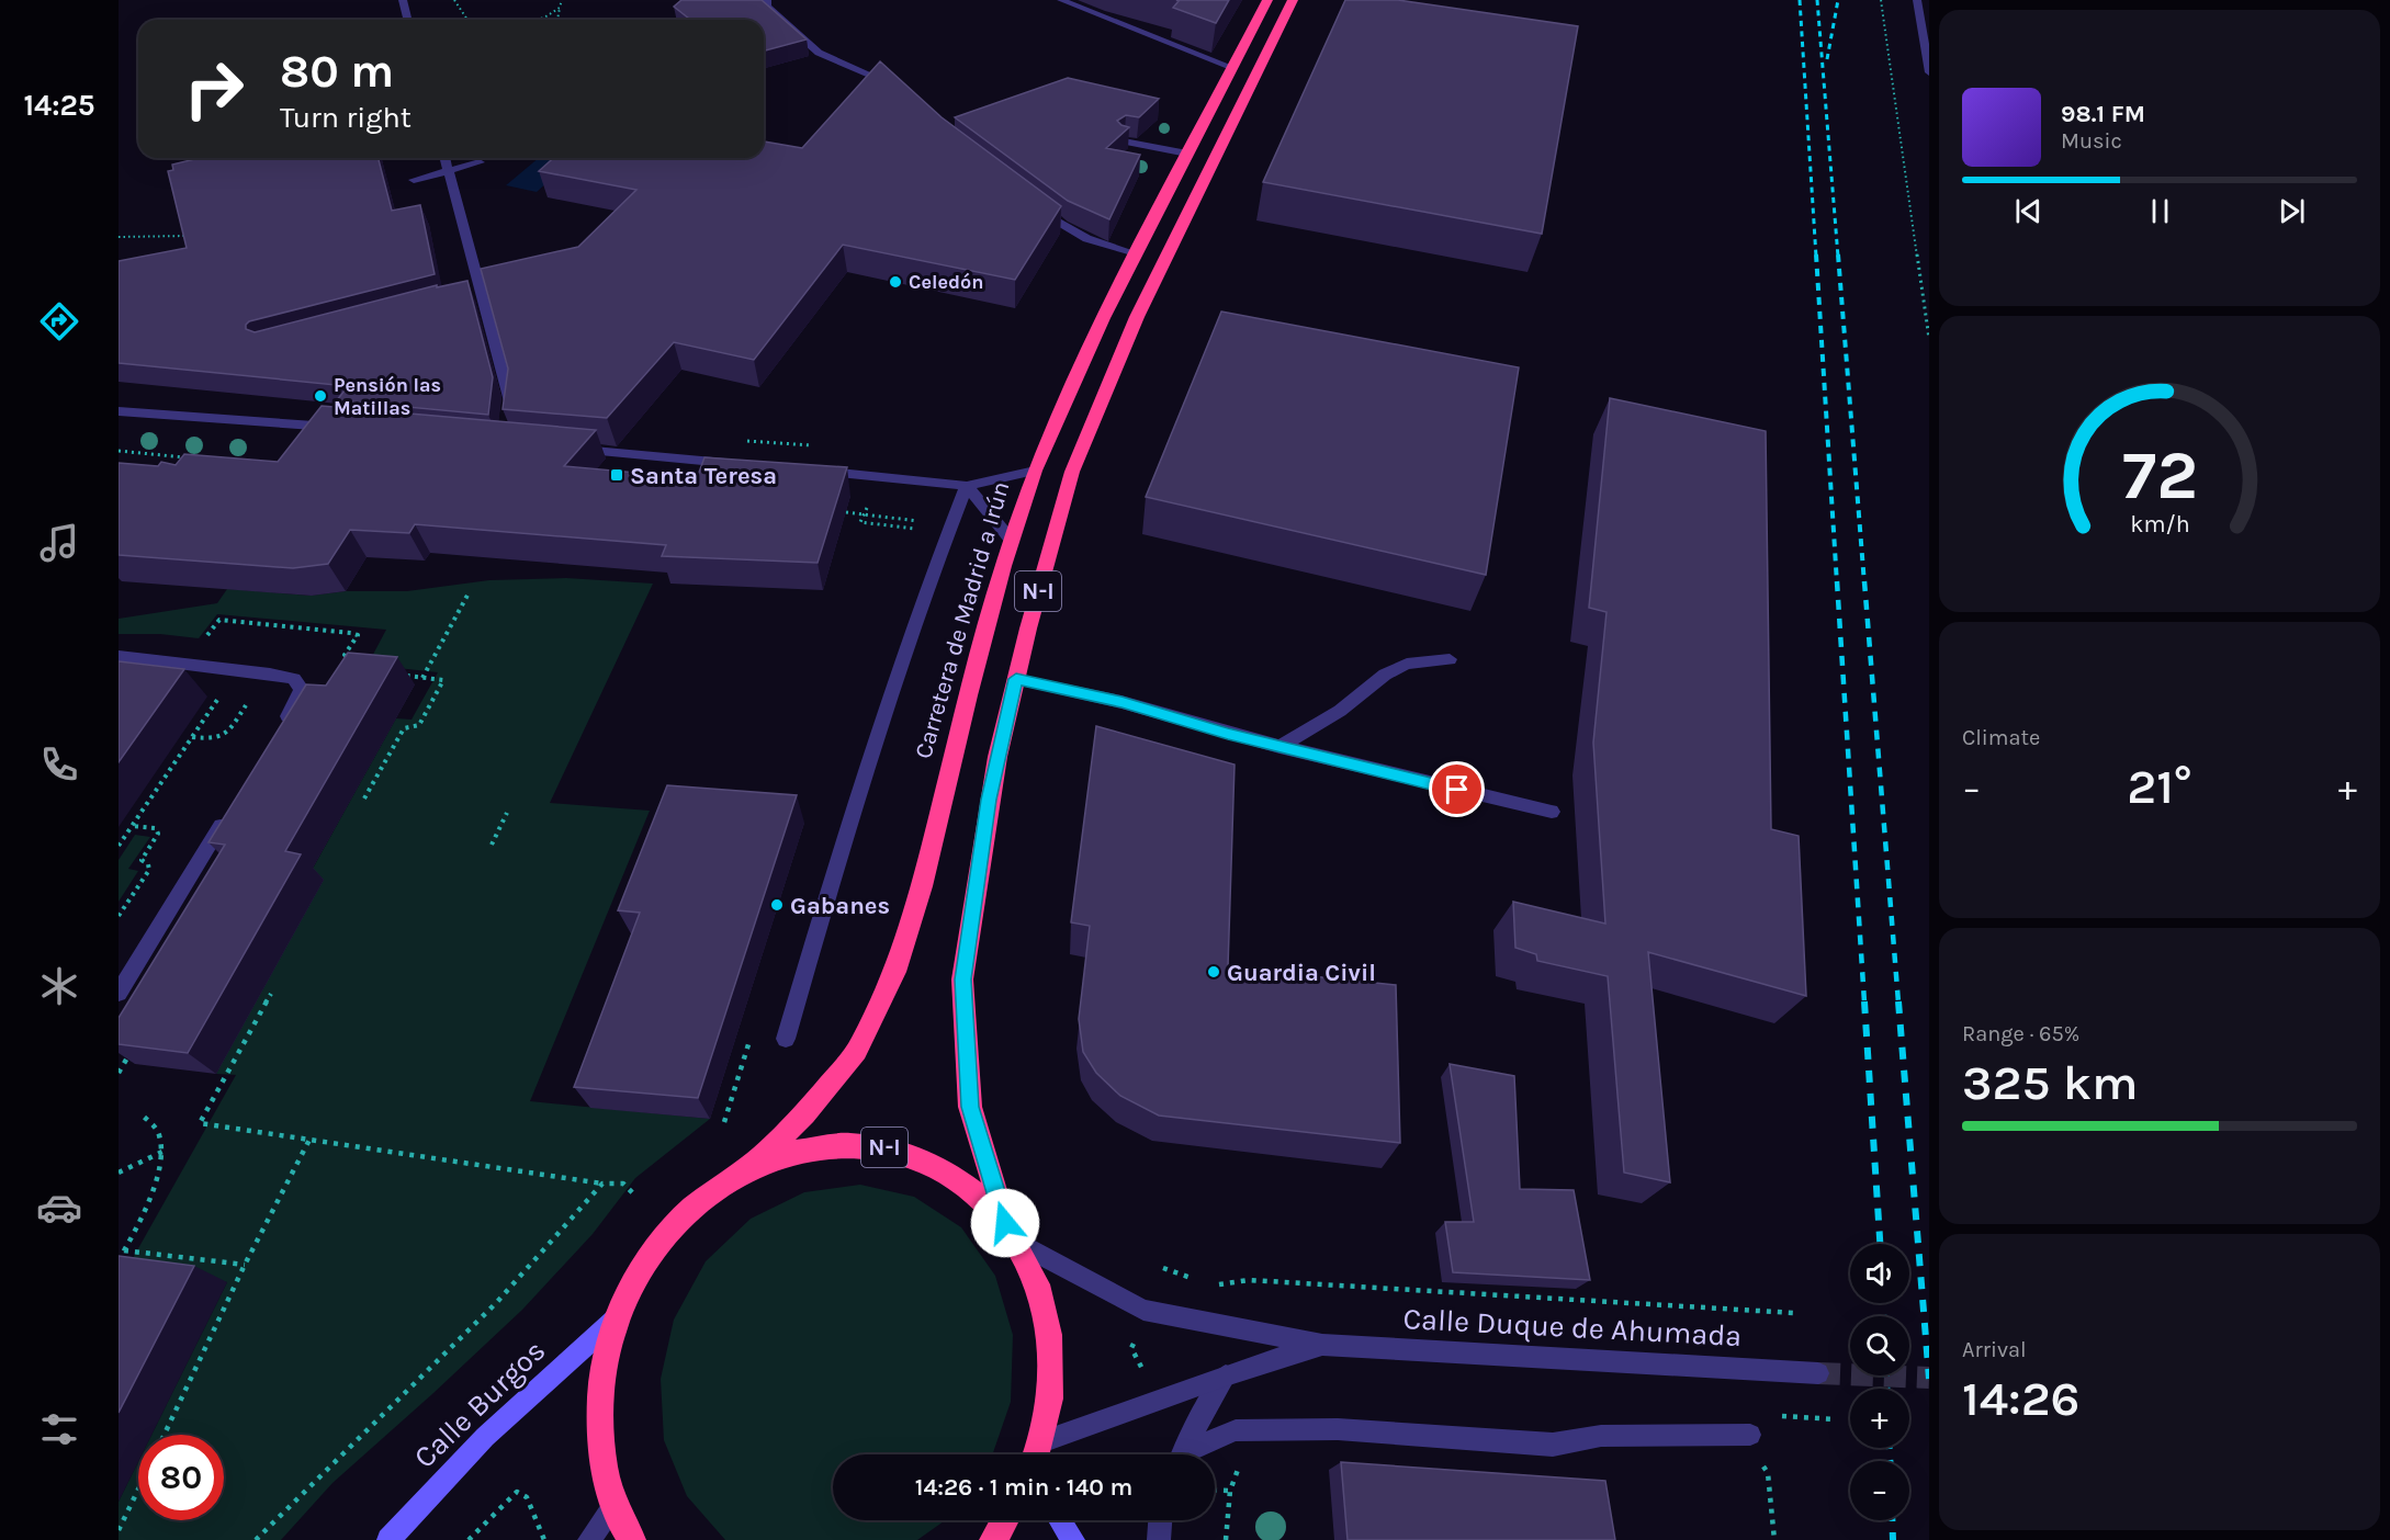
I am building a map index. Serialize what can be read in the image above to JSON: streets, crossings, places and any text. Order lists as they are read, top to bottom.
{
  "streets": {
    "highway": ["N-I", "Carretera de Madrid a Irún"],
    "main road": ["Calle Burgos"],
    "street": ["Calle Duque de Ahumada"]
  },
  "crossings": [
    ["N-I", "Carretera de Madrid a Irún"],
    ["N-I", "Calle Duque de Ahumada"],
    ["N-I", "Calle Burgos"]
  ],
  "places": {
    "other": [
      "Celedón",
      "Pensión las Matillas",
      "Gabanes",
      "Guardia Civil"
    ],
    "transit": ["Santa Teresa"]
  },
  "page": {
    "tabs": "14:25",
    "turn": ["80 m", "Turn right"],
    "song": ["98.1 FM", "Music"],
    "tile": [
      "Climate",
      ["Range · 65%", "325 km"],
      ["Arrival", "14:26"]
    ],
    "heat": ["−", "21°", "+"],
    "map_buttons": ["+", "−"],
    "limit": "80",
    "trip": "14:26 · 1 min · 140 m",
    "gauge": ["72", "km/h"]
  }
}
